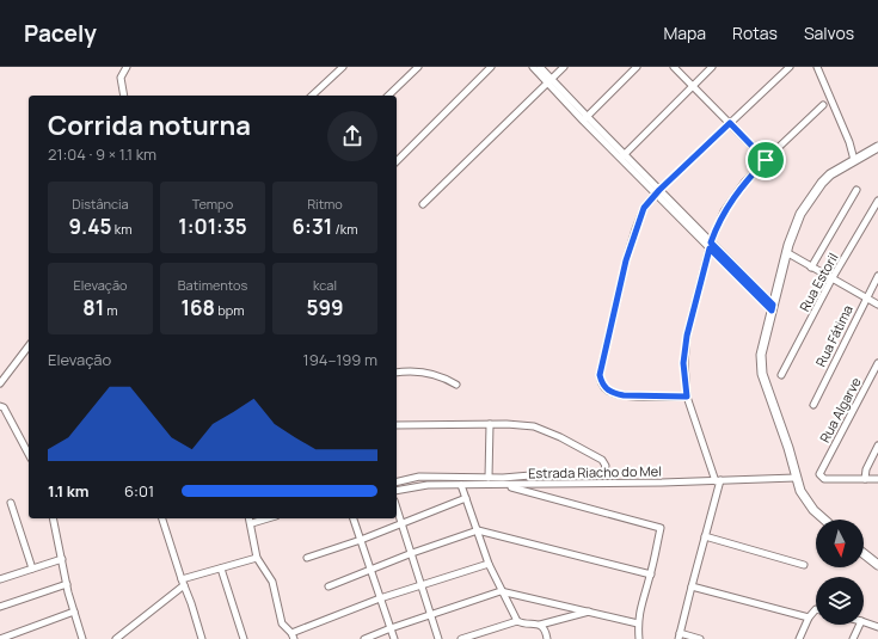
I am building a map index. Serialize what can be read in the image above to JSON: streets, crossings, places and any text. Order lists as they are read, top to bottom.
{
  "streets": {
    "street": [
      "Rua Estoril",
      "Rua Fátima",
      "Rua Algarve",
      "Estrada Riacho do Mel"
    ]
  },
  "north": "bottom",
  "page": {
    "header": "Pacely",
    "nav": ["Mapa", "Rotas", "Salvos"],
    "heading": ["Corrida noturna", "21:04 · 9 × 1.1 km"],
    "stats": [
      ["Distância", "9.45 km"],
      ["Tempo", "1:01:35"],
      ["Ritmo", "6:31 /km"],
      ["Elevação", "81 m"],
      ["Batimentos", "168 bpm"],
      ["kcal", "599"]
    ],
    "chart": ["Elevação", "194–199 m"],
    "list": [
      {
        "name": "1.1 km",
        "note": "6:01"
      }
    ]
  }
}
